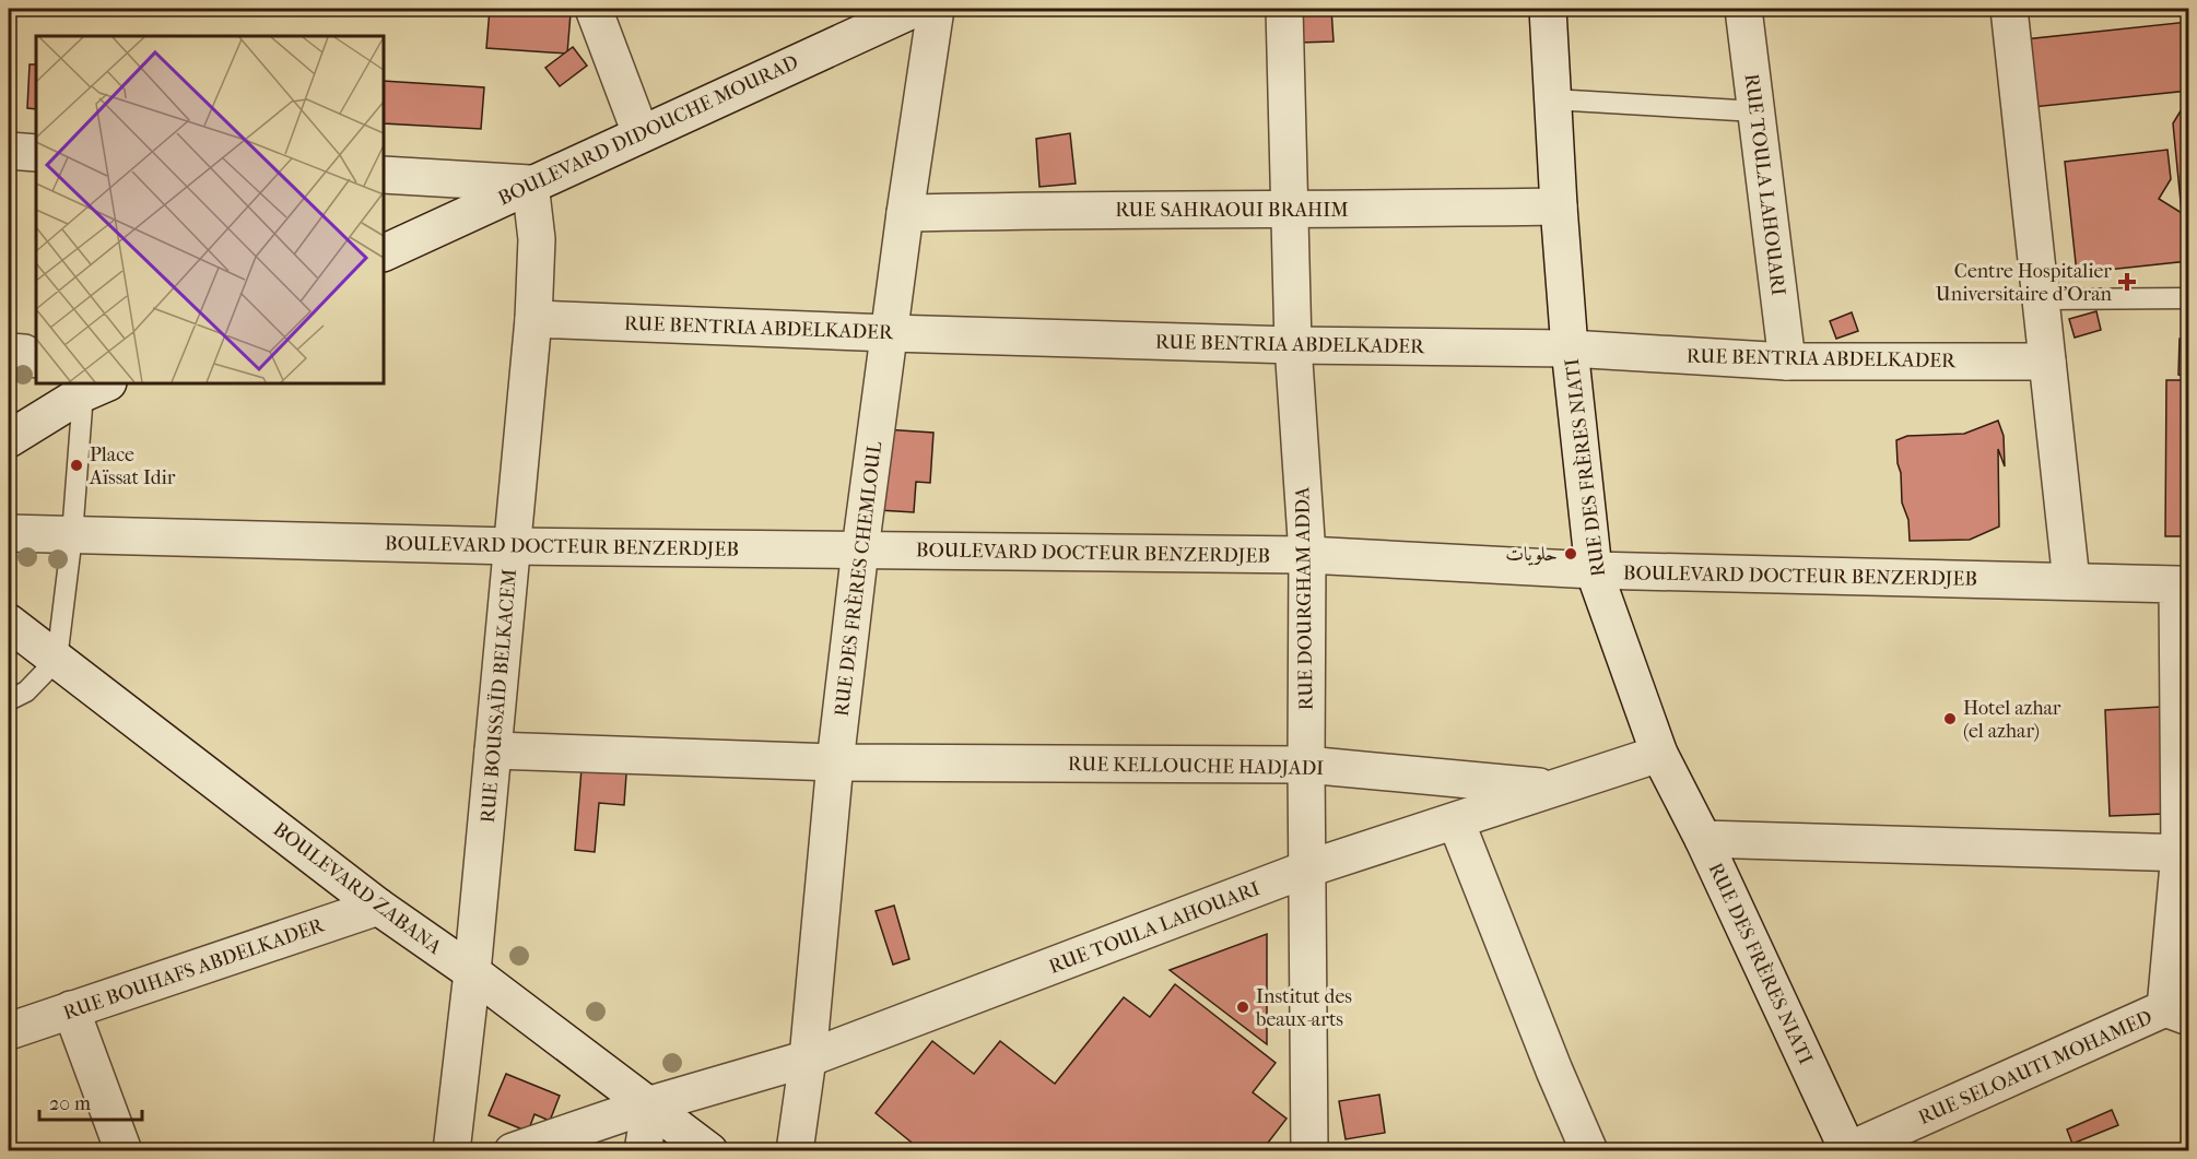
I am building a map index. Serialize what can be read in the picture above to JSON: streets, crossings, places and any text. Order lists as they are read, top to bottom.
{
  "streets": {
    "street": [
      "BOULEVARD DIDOUCHE MOURAD",
      "RUE TOULA LAHOUARI",
      "RUE SAHRAOUI BRAHIM",
      "RUE BENTRIA ABDELKADER",
      "RUE DES FRÈRES NIATI",
      "BOULEVARD DOCTEUR BENZERDJEB",
      "RUE DES FRÈRES CHEMLOUL",
      "RUE DOURGHAM ADDA",
      "RUE BOUSSAÏD BELKACEM",
      "RUE KELLOUCHE HADJADI",
      "BOULEVARD ZABANA",
      "RUE BOUHAFS ABDELKADER",
      "RUE SELOAUTI MOHAMED"
    ]
  },
  "crossings": [
    ["BOULEVARD DIDOUCHE MOURAD", "RUE BOUSSAÏD BELKACEM"],
    ["RUE TOULA LAHOUARI", "RUE BENTRIA ABDELKADER"],
    ["RUE TOULA LAHOUARI", "RUE DES FRÈRES NIATI"],
    ["RUE TOULA LAHOUARI", "RUE DES FRÈRES CHEMLOUL"],
    ["RUE TOULA LAHOUARI", "RUE DOURGHAM ADDA"],
    ["RUE TOULA LAHOUARI", "RUE KELLOUCHE HADJADI"],
    ["RUE TOULA LAHOUARI", "BOULEVARD ZABANA"],
    ["RUE SAHRAOUI BRAHIM", "RUE DES FRÈRES NIATI"],
    ["RUE SAHRAOUI BRAHIM", "RUE DES FRÈRES CHEMLOUL"],
    ["RUE SAHRAOUI BRAHIM", "RUE DOURGHAM ADDA"],
    ["RUE BENTRIA ABDELKADER", "RUE DES FRÈRES NIATI"],
    ["RUE BENTRIA ABDELKADER", "RUE DES FRÈRES CHEMLOUL"],
    ["RUE BENTRIA ABDELKADER", "RUE DOURGHAM ADDA"],
    ["RUE BENTRIA ABDELKADER", "RUE BOUSSAÏD BELKACEM"],
    ["RUE DES FRÈRES NIATI", "BOULEVARD DOCTEUR BENZERDJEB"],
    ["RUE DES FRÈRES NIATI", "RUE SELOAUTI MOHAMED"],
    ["BOULEVARD DOCTEUR BENZERDJEB", "RUE DES FRÈRES CHEMLOUL"],
    ["BOULEVARD DOCTEUR BENZERDJEB", "RUE DOURGHAM ADDA"],
    ["BOULEVARD DOCTEUR BENZERDJEB", "RUE BOUSSAÏD BELKACEM"],
    ["RUE DES FRÈRES CHEMLOUL", "RUE KELLOUCHE HADJADI"],
    ["RUE DOURGHAM ADDA", "RUE KELLOUCHE HADJADI"],
    ["RUE BOUSSAÏD BELKACEM", "RUE KELLOUCHE HADJADI"],
    ["RUE BOUSSAÏD BELKACEM", "BOULEVARD ZABANA"],
    ["BOULEVARD ZABANA", "RUE BOUHAFS ABDELKADER"]
  ],
  "places": {
    "health": ["Centre Hospitalier Universitaire d'Oran"],
    "other": [
      "Place Aïssat Idir",
      "حلويات",
      "Hotel azhar (el azhar)",
      "Institut des beaux-arts"
    ]
  },
  "scale_bar": "20 m"
}
